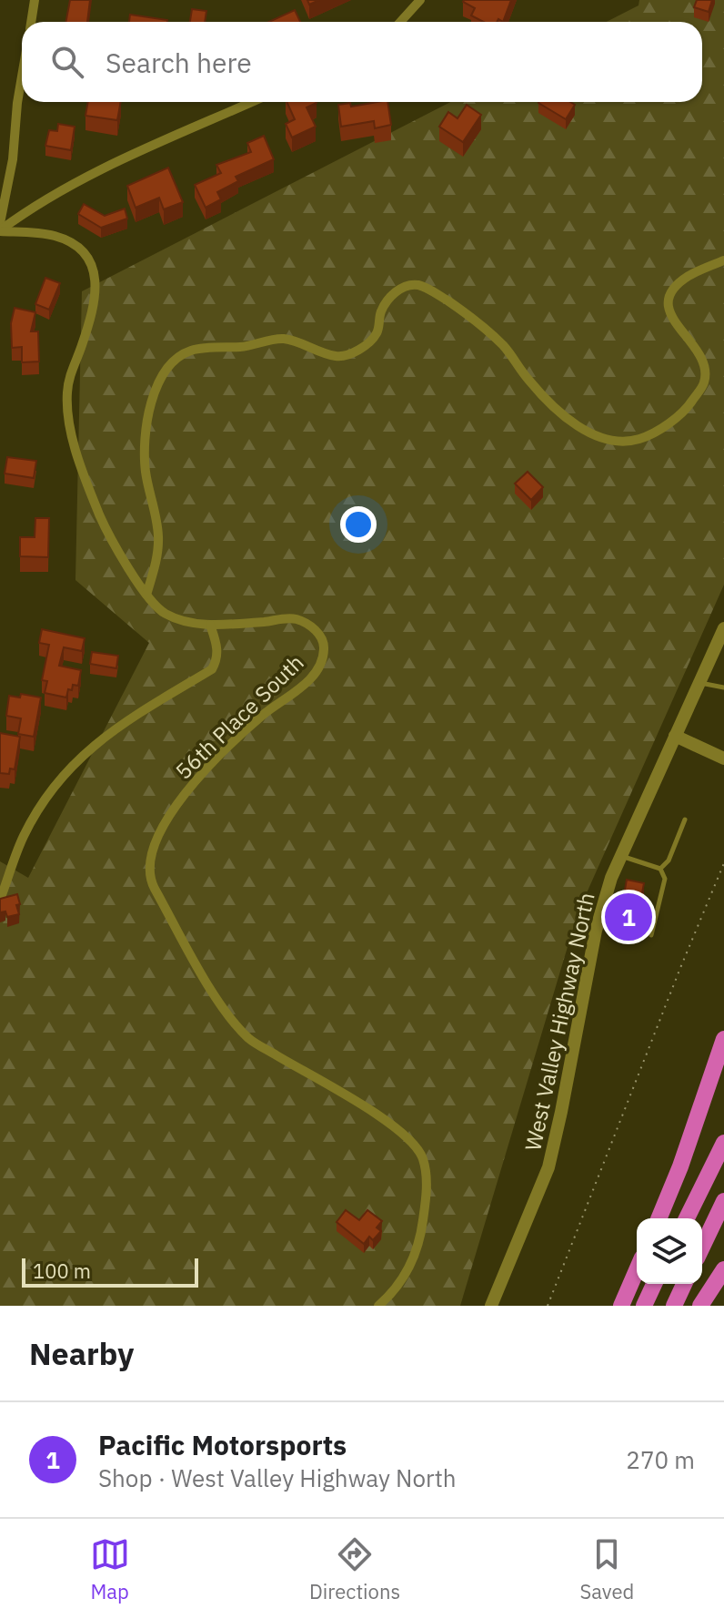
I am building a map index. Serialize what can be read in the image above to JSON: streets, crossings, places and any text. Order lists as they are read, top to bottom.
{
  "streets": {
    "main road": ["West Valley Highway North"],
    "street": ["56th Place South"]
  },
  "scale_bar": "100 m",
  "page": {
    "search": "Search here",
    "pins": "1",
    "scale": "100 m",
    "heading": "Nearby",
    "list": [
      {
        "mark": "1",
        "name": "Pacific Motorsports",
        "note": "Shop · West Valley Highway North",
        "value": "270 m"
      }
    ],
    "nav": ["Map", "Directions", "Saved"]
  }
}
